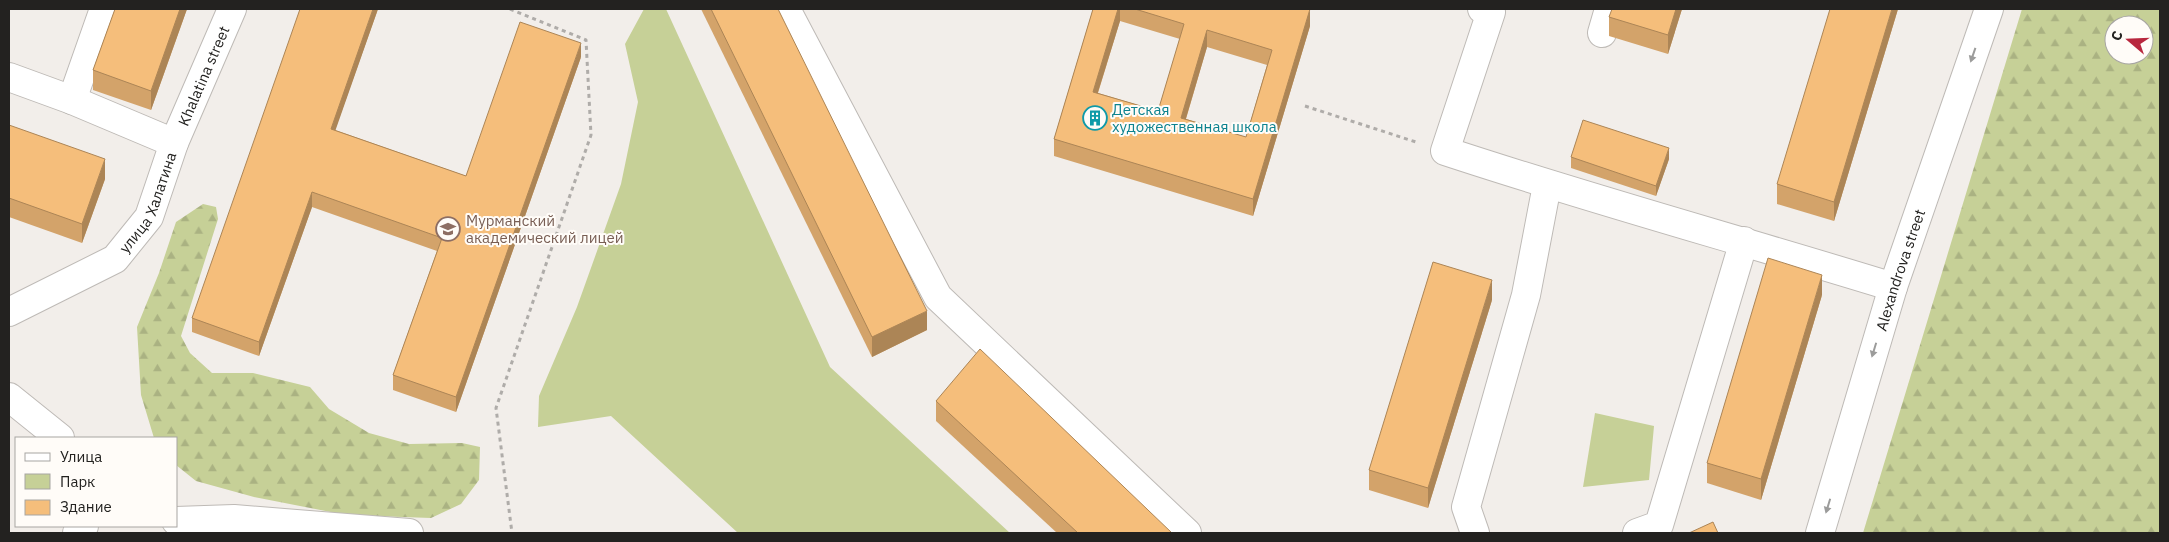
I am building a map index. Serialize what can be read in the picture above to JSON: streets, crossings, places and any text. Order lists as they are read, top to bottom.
{
  "streets": {
    "street": ["Khalatina street", "улица Халатина", "Alexandrova street"]
  },
  "crossings": [
    ["Khalatina street", "улица Халатина"]
  ],
  "places": {
    "building": ["Детская художественная школа"],
    "school or university": ["Мурманский академический лицей"]
  },
  "legend": ["Улица", "Парк", "Здание"],
  "north": "left"
}
